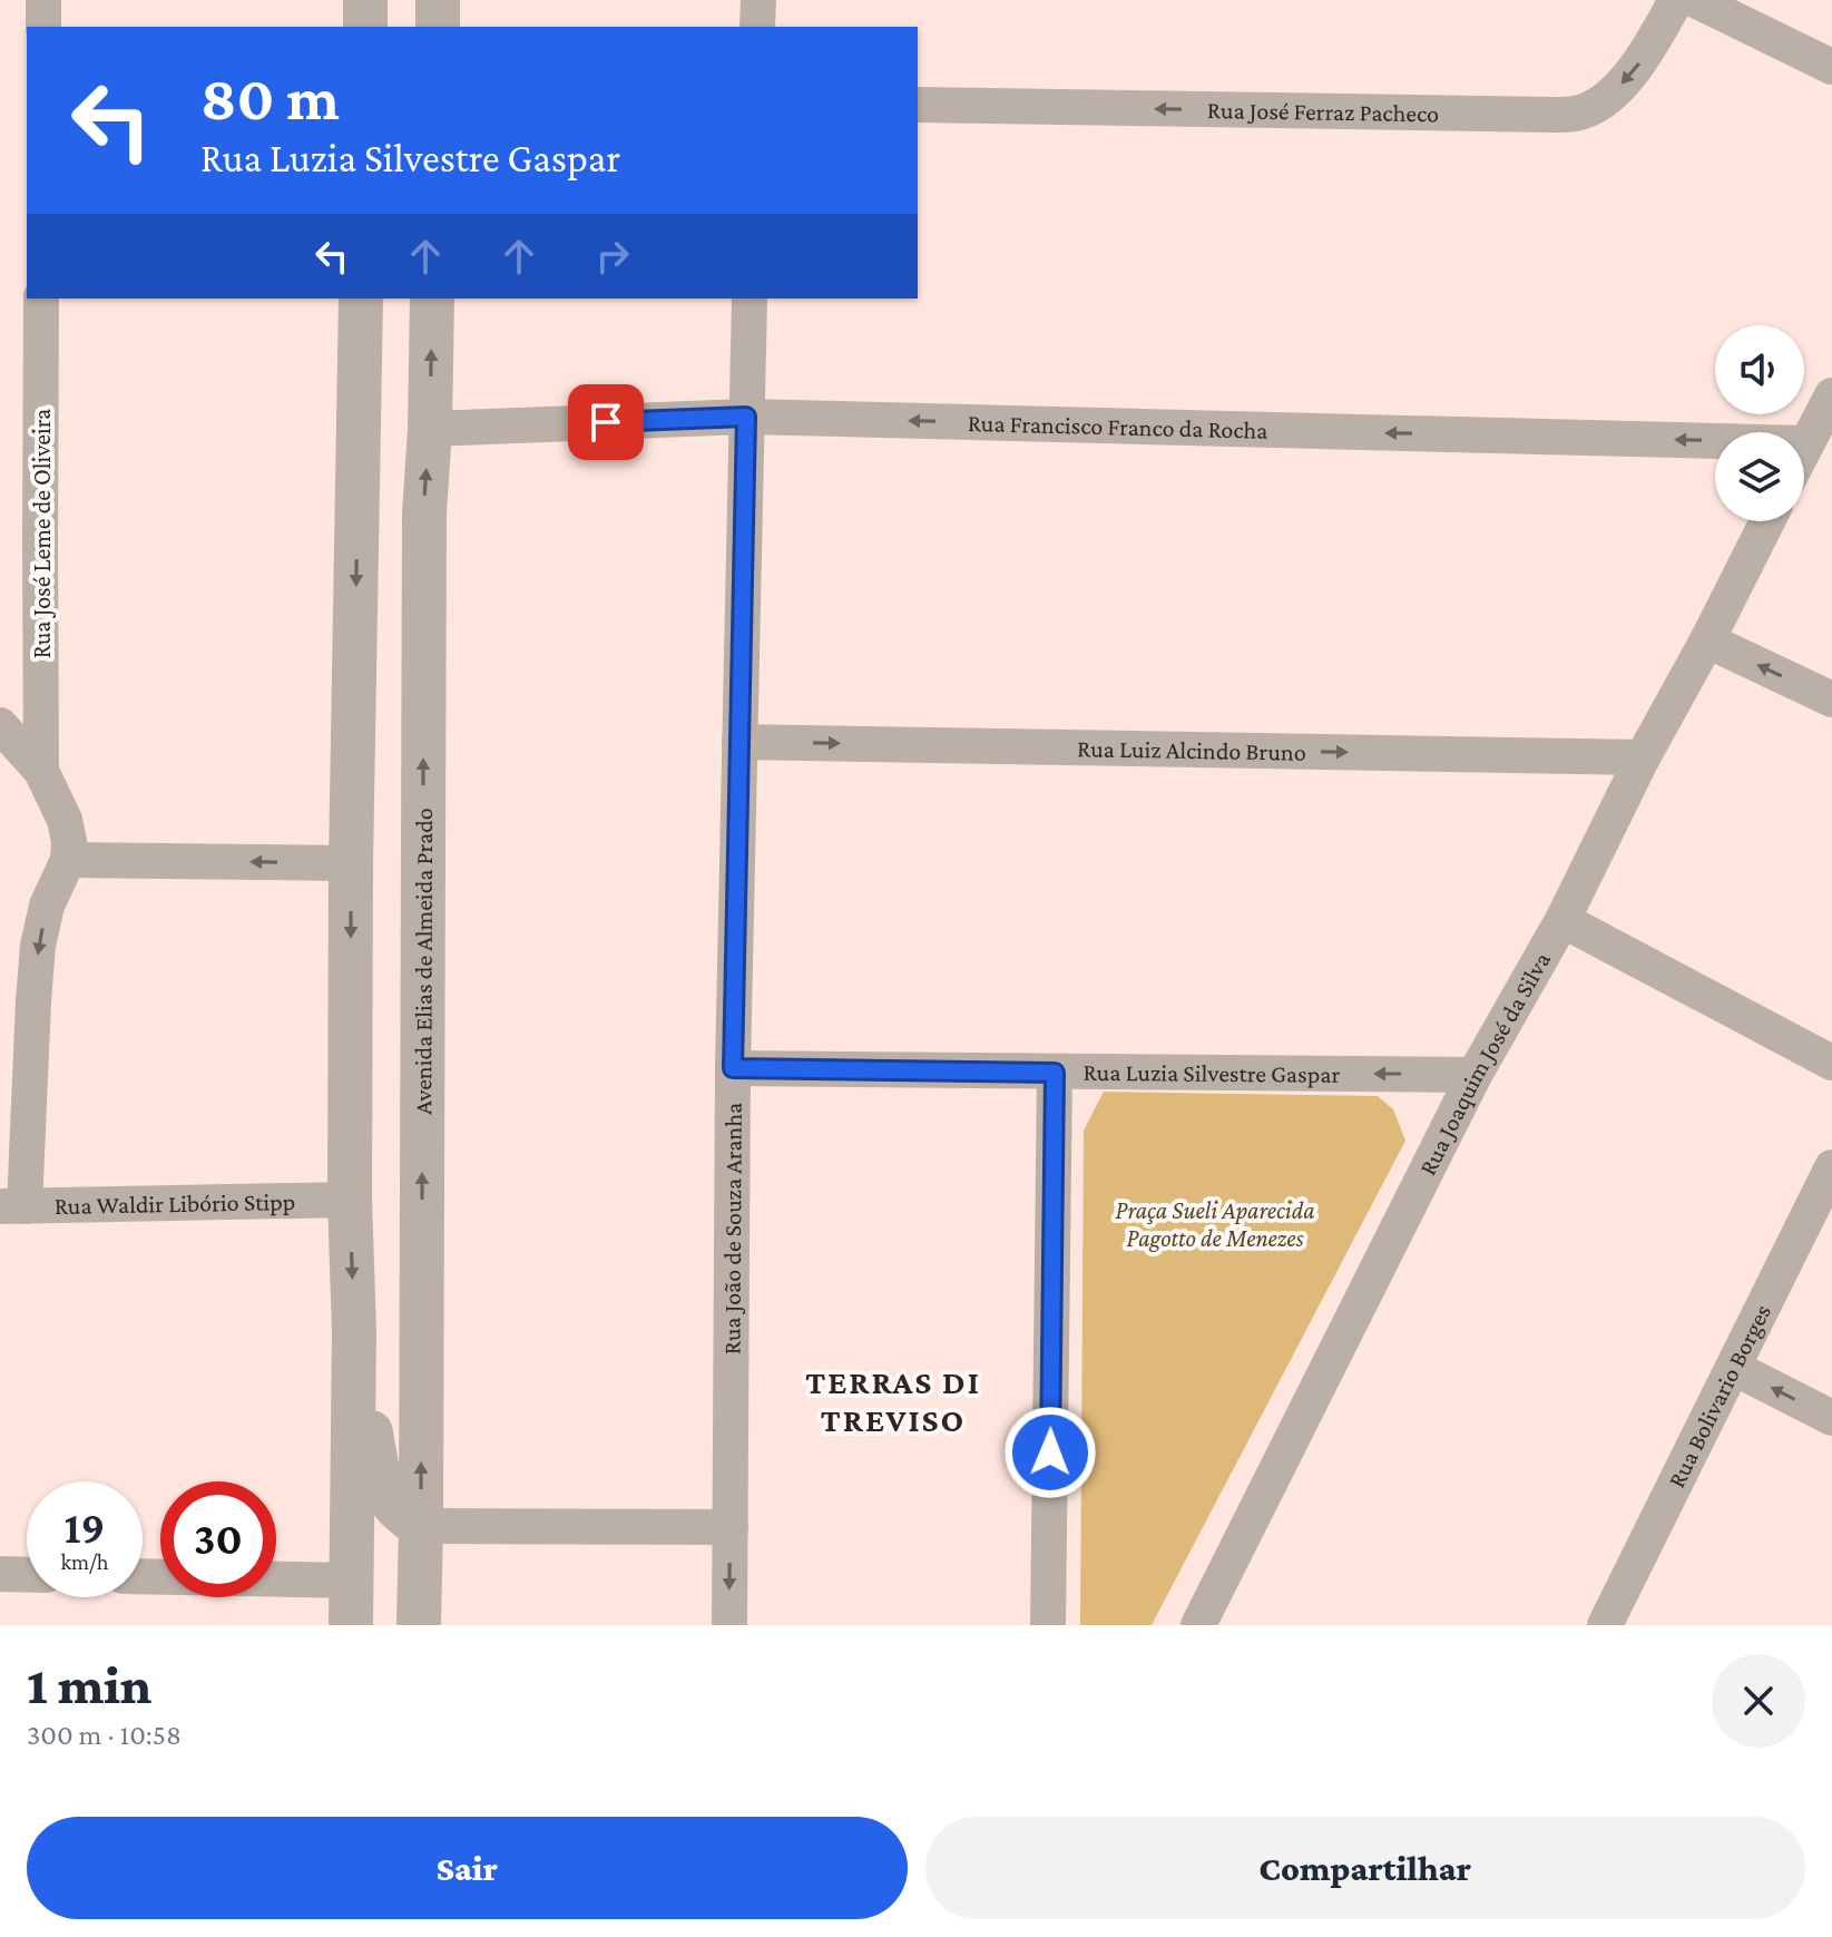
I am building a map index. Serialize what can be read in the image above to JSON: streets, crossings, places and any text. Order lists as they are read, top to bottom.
{
  "streets": {
    "street": [
      "Rua José Ferraz Pacheco",
      "Rua Francisco Franco da Rocha",
      "Rua José Leme de Oliveira",
      "Rua Luiz Alcindo Bruno",
      "Avenida Elias de Almeida Prado",
      "Rua Joaquim José da Silva",
      "Rua Luzia Silvestre Gaspar",
      "Rua Waldir Libório Stipp",
      "Rua João de Souza Aranha",
      "Rua Bolivario Borges"
    ]
  },
  "crossings": [
    ["Rua Francisco Franco da Rocha", "Avenida Elias de Almeida Prado"],
    ["Rua Francisco Franco da Rocha", "Rua João de Souza Aranha"],
    ["Rua Luiz Alcindo Bruno", "Rua Joaquim José da Silva"],
    ["Rua Luiz Alcindo Bruno", "Rua João de Souza Aranha"],
    ["Rua Joaquim José da Silva", "Rua Luzia Silvestre Gaspar"],
    ["Rua Luzia Silvestre Gaspar", "Rua João de Souza Aranha"]
  ],
  "one_way": [
    "Rua José Ferraz Pacheco",
    "Rua Francisco Franco da Rocha",
    "Rua Luiz Alcindo Bruno",
    "Rua Luzia Silvestre Gaspar"
  ],
  "districts": ["TERRAS DI TREVISO"],
  "parks": ["Praça Sueli Aparecida Pagotto de Menezes"],
  "page": {
    "turn": ["80 m", "Rua Luzia Silvestre Gaspar"],
    "speed": "19 km/h",
    "limit": "30",
    "heading": ["1 min", "300 m · 10:58"],
    "buttons": ["Sair", "Compartilhar"]
  }
}
